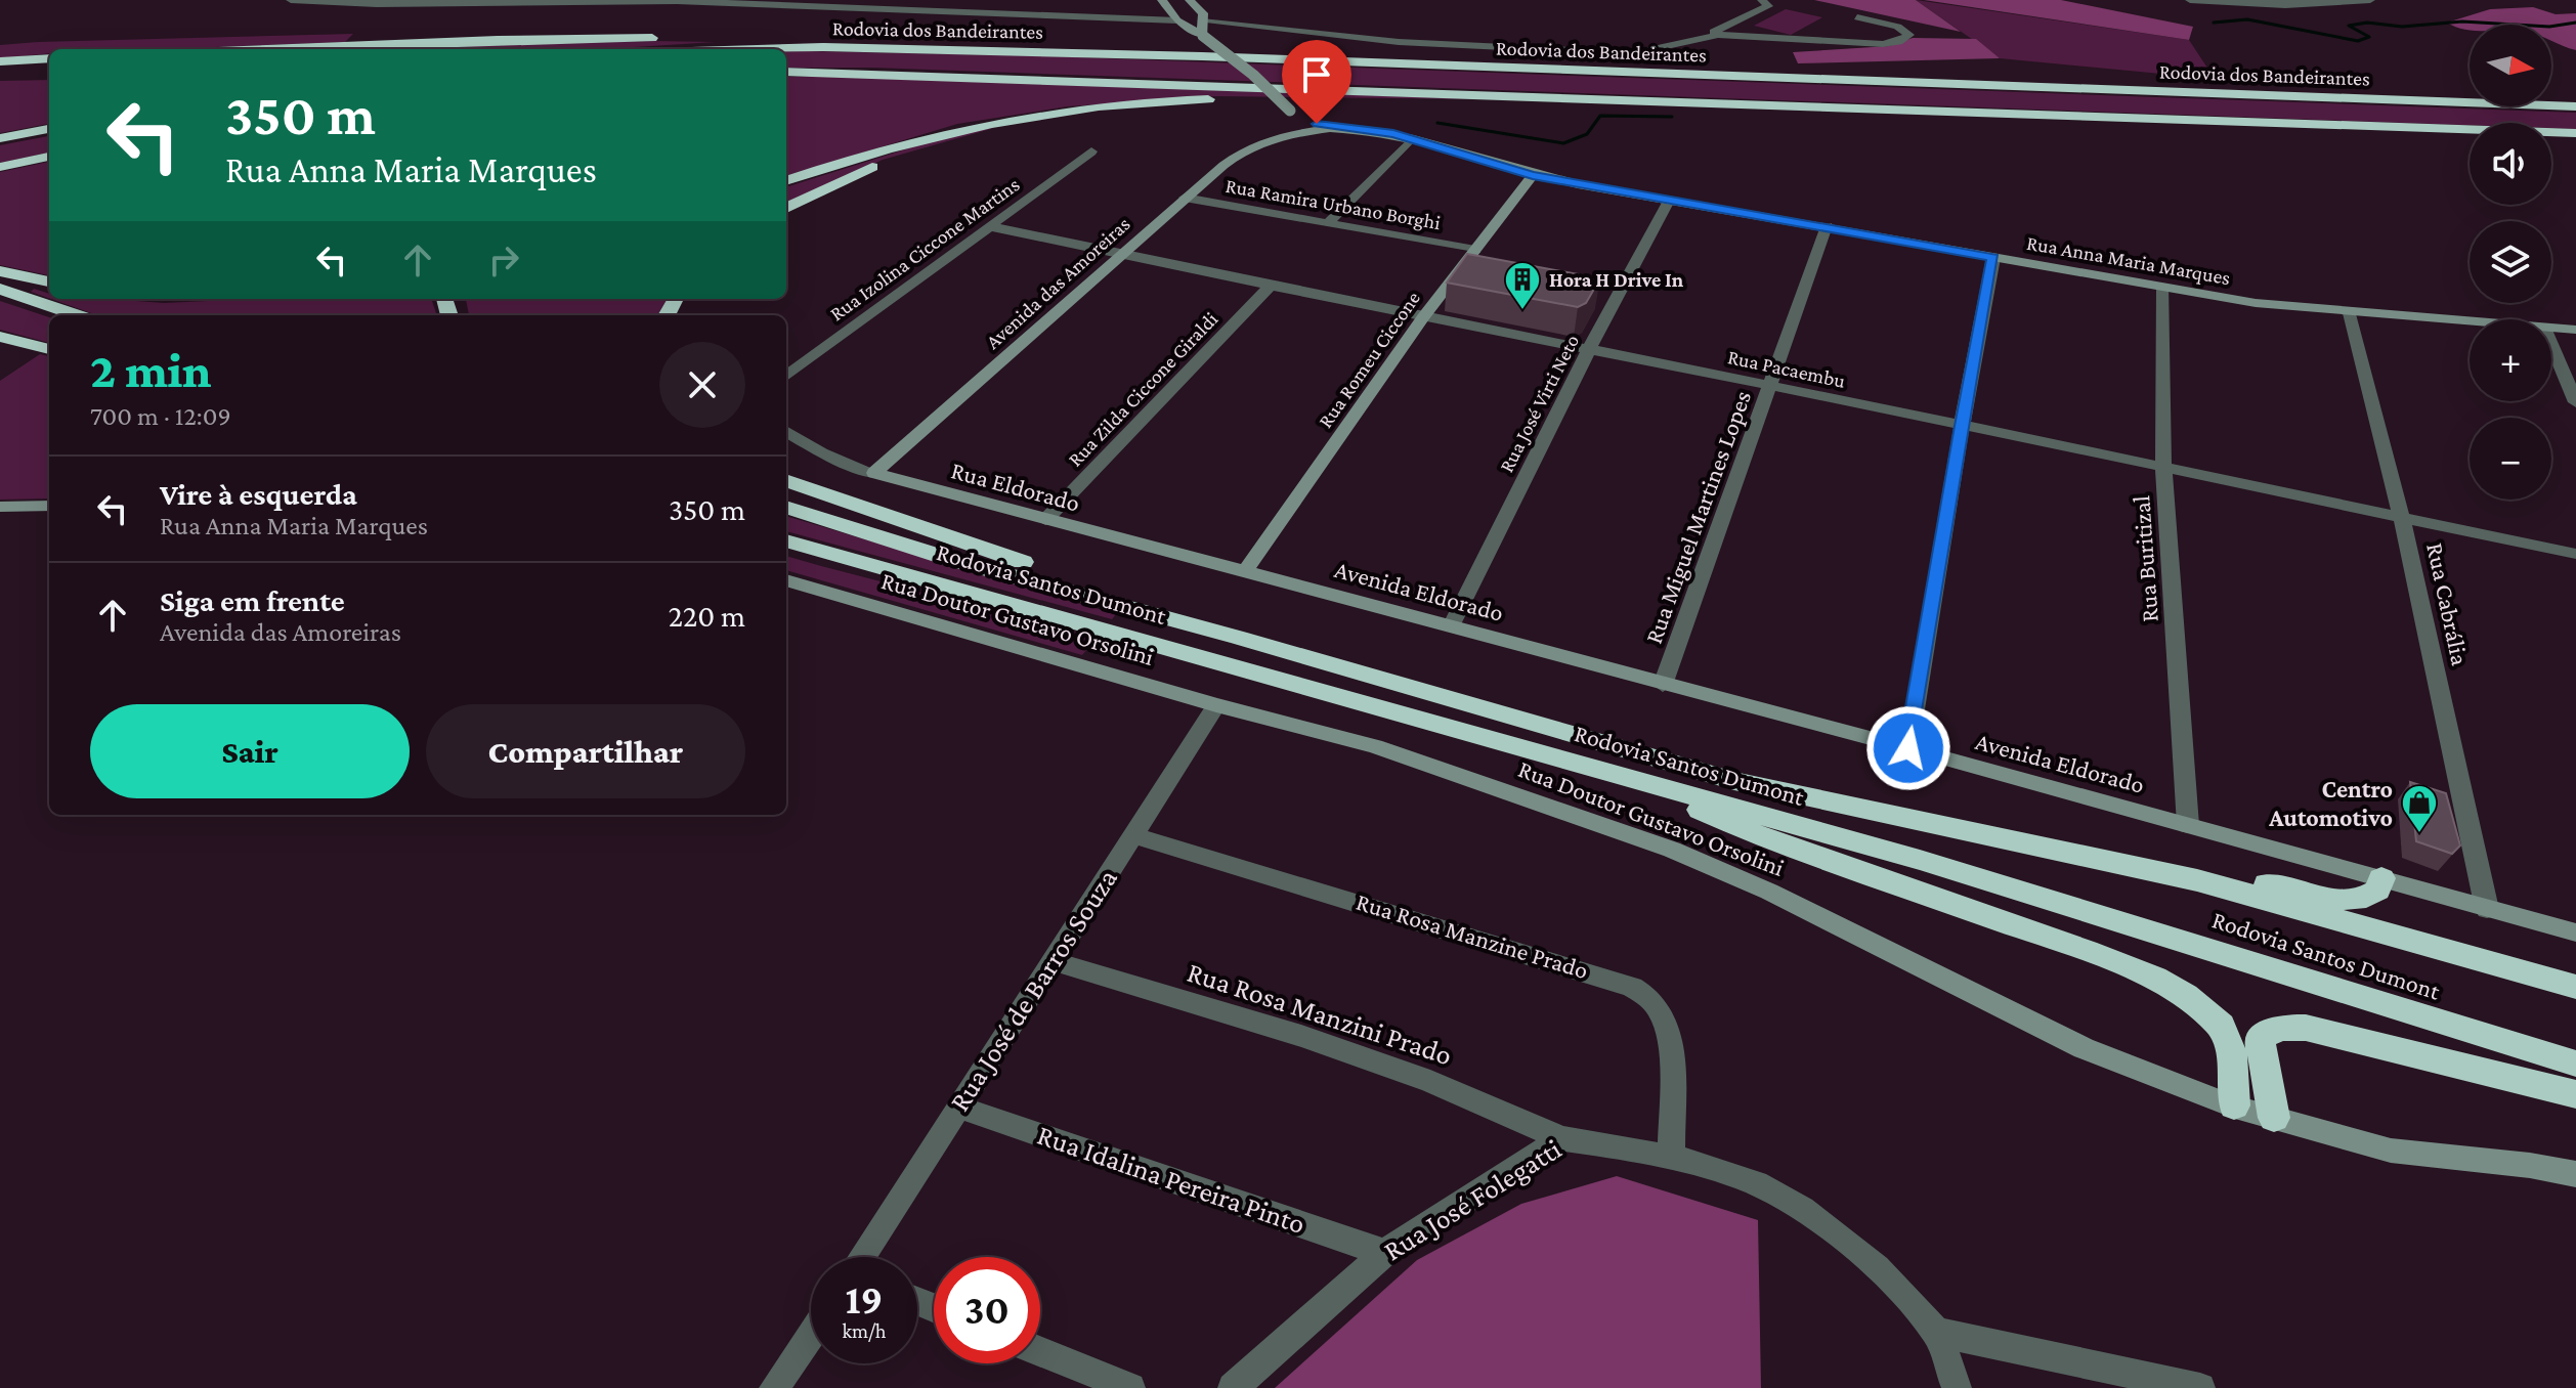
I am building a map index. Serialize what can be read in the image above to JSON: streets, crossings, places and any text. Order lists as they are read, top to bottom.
{
  "streets": {
    "highway": ["Rodovia dos Bandeirantes", "Rodovia Santos Dumont"],
    "main road": [
      "Rua Anna Maria Marques",
      "Avenida das Amoreiras",
      "Rua Romeu Ciccone",
      "Rua Eldorado",
      "Avenida Eldorado",
      "Rua Doutor Gustavo Orsolini"
    ],
    "street": [
      "Rua Ramira Urbano Borghi",
      "Rua Izolina Ciccone Martins",
      "Rua Pacaembu",
      "Rua Zilda Ciccone Giraldi",
      "Rua José Virti Neto",
      "Rua Miguel Martines Lopes",
      "Rua Buritizal",
      "Rua Cabrália",
      "Rua Rosa Manzine Prado",
      "Rua José de Barros Souza",
      "Rua Rosa Manzini Prado",
      "Rua Idalina Pereira Pinto",
      "Rua José Folegatti"
    ]
  },
  "crossings": [
    ["Rua Ramira Urbano Borghi", "Avenida das Amoreiras"],
    ["Rua Ramira Urbano Borghi", "Rua Romeu Ciccone"],
    ["Rua Izolina Ciccone Martins", "Rua Pacaembu"],
    ["Rua Anna Maria Marques", "Avenida das Amoreiras"],
    ["Rua Anna Maria Marques", "Rua Romeu Ciccone"],
    ["Rua Anna Maria Marques", "Rua José Virti Neto"],
    ["Rua Anna Maria Marques", "Rua Miguel Martines Lopes"],
    ["Rua Anna Maria Marques", "Rua Buritizal"],
    ["Rua Anna Maria Marques", "Rua Cabrália"],
    ["Avenida das Amoreiras", "Rua Romeu Ciccone"],
    ["Avenida das Amoreiras", "Rua Pacaembu"],
    ["Avenida das Amoreiras", "Rua Eldorado"],
    ["Rua Romeu Ciccone", "Rua Pacaembu"],
    ["Rua Romeu Ciccone", "Rua Eldorado"],
    ["Rua Romeu Ciccone", "Avenida Eldorado"],
    ["Rua Pacaembu", "Rua Zilda Ciccone Giraldi"],
    ["Rua Pacaembu", "Rua José Virti Neto"],
    ["Rua Pacaembu", "Rua Miguel Martines Lopes"],
    ["Rua Pacaembu", "Rua Buritizal"],
    ["Rua Pacaembu", "Rua Cabrália"],
    ["Rua Zilda Ciccone Giraldi", "Rua Eldorado"],
    ["Rua José Virti Neto", "Avenida Eldorado"],
    ["Rua Eldorado", "Avenida Eldorado"],
    ["Rua Miguel Martines Lopes", "Avenida Eldorado"],
    ["Rua Buritizal", "Avenida Eldorado"],
    ["Avenida Eldorado", "Rua Cabrália"],
    ["Rua Doutor Gustavo Orsolini", "Rua José de Barros Souza"],
    ["Rua Rosa Manzine Prado", "Rua José de Barros Souza"],
    ["Rua Rosa Manzine Prado", "Rua José Folegatti"],
    ["Rua José de Barros Souza", "Rua Rosa Manzini Prado"],
    ["Rua José de Barros Souza", "Rua Idalina Pereira Pinto"],
    ["Rua Rosa Manzini Prado", "Rua José Folegatti"],
    ["Rua Idalina Pereira Pinto", "Rua José Folegatti"]
  ],
  "places": {
    "building": ["Hora H Drive In"],
    "shop": ["Centro Automotivo"]
  },
  "north": "right",
  "page": {
    "map_buttons": ["+", "−"],
    "turn": ["350 m", "Rua Anna Maria Marques"],
    "heading": ["2 min", "700 m · 12:09"],
    "list": [
      {
        "name": "Vire à esquerda",
        "note": "Rua Anna Maria Marques",
        "value": "350 m"
      },
      {
        "name": "Siga em frente",
        "note": "Avenida das Amoreiras",
        "value": "220 m"
      }
    ],
    "buttons": ["Sair", "Compartilhar"],
    "speed": "19 km/h",
    "limit": "30"
  }
}
